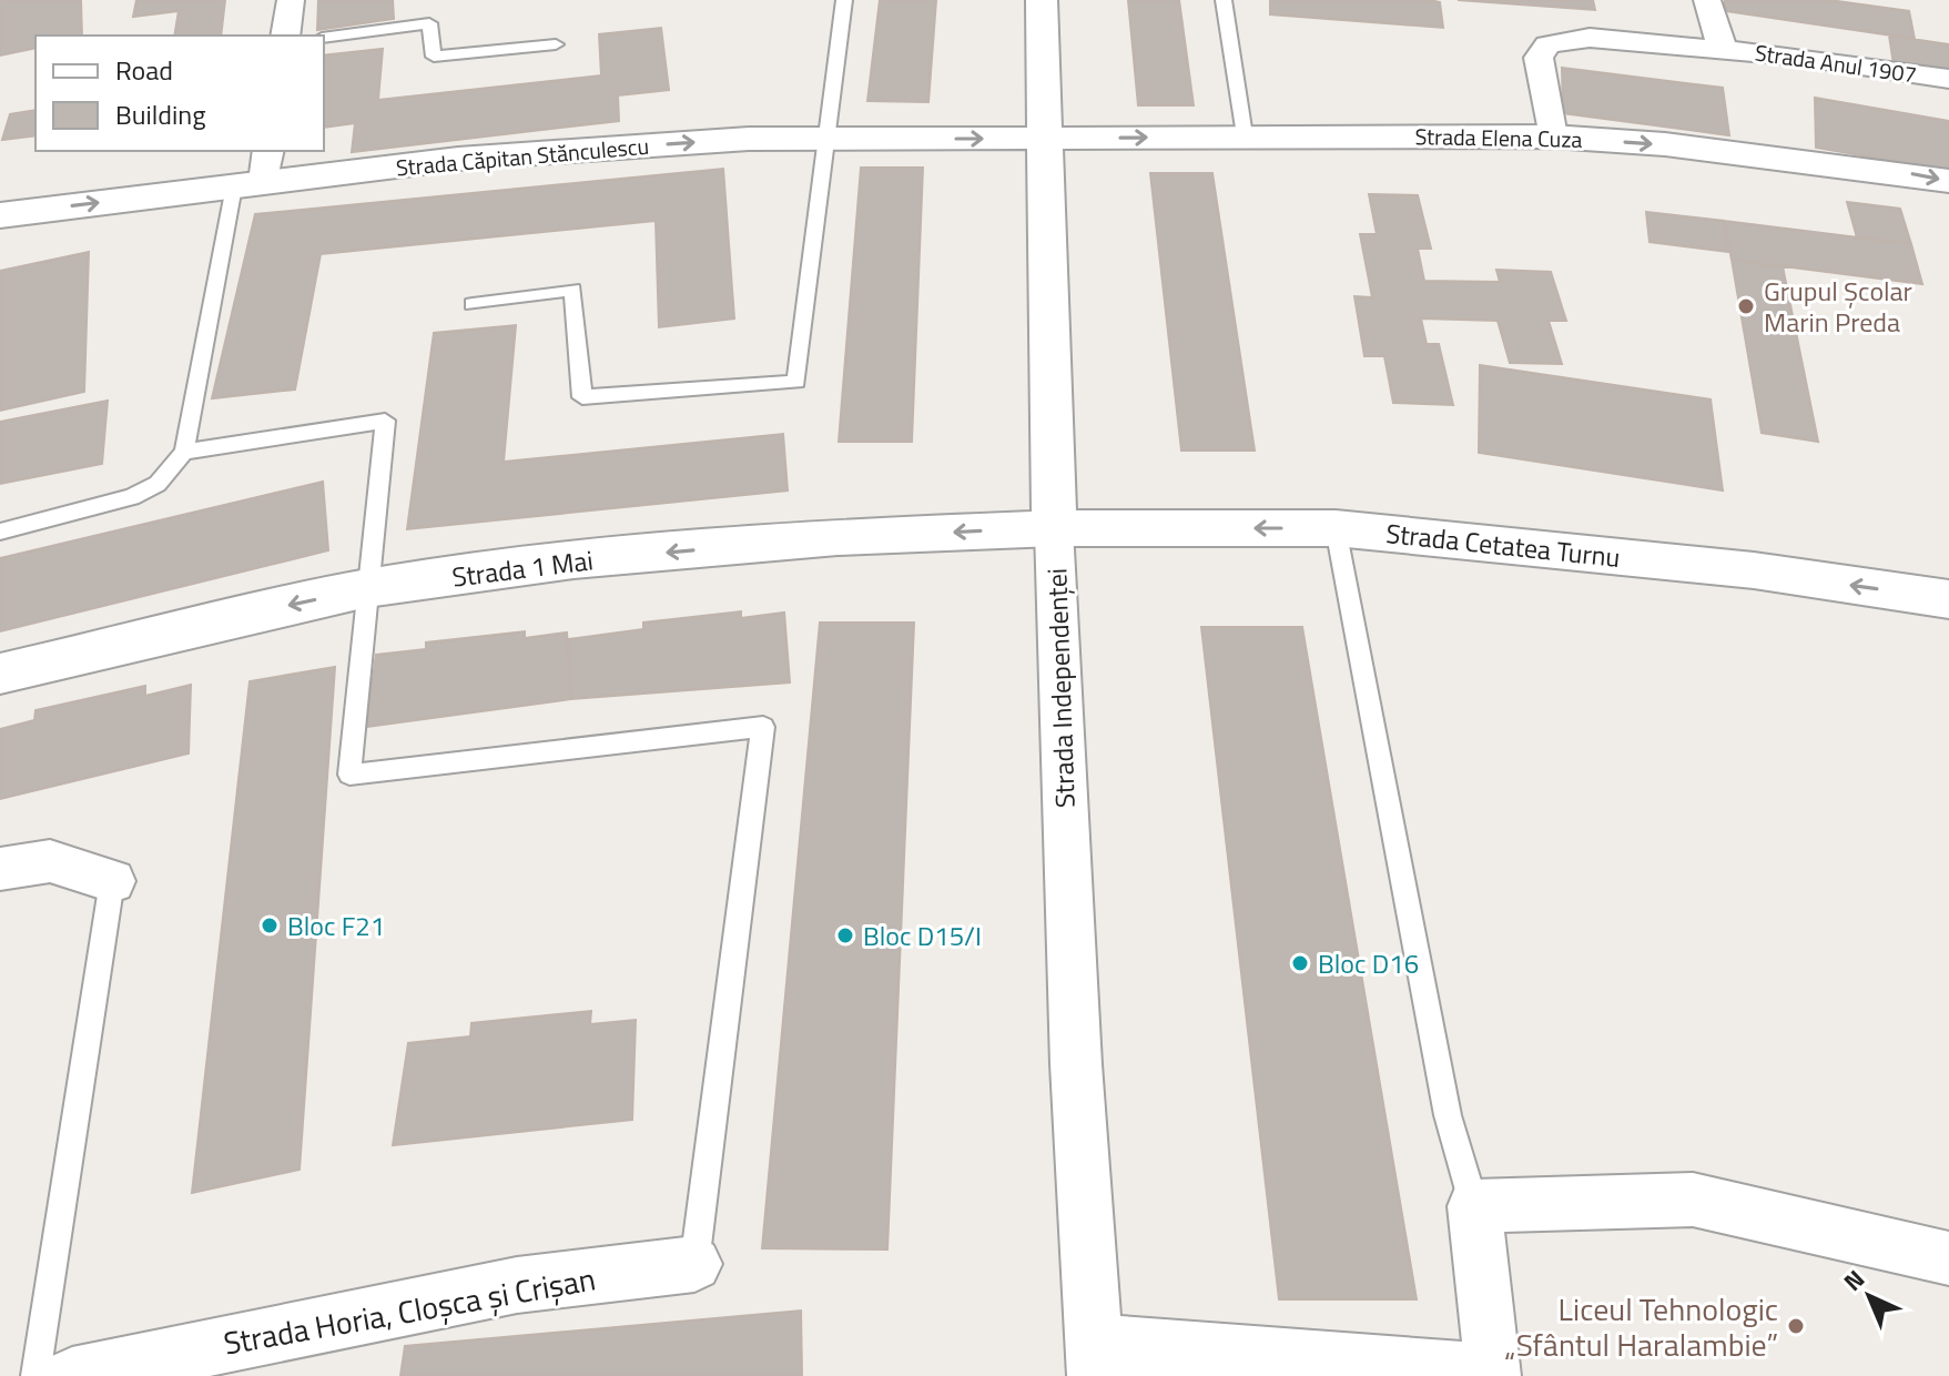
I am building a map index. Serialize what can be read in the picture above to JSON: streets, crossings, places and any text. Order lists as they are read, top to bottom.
{
  "streets": {
    "street": [
      "Strada Anul 1907",
      "Strada Elena Cuza",
      "Strada Căpitan Stănculescu",
      "Strada Cetatea Turnu",
      "Strada 1 Mai",
      "Strada Independenței",
      "Strada Horia, Cloșca și Crișan"
    ]
  },
  "crossings": [
    ["Strada Anul 1907", "Strada Elena Cuza"],
    ["Strada Elena Cuza", "Strada Căpitan Stănculescu"],
    ["Strada Elena Cuza", "Strada Independenței"],
    ["Strada Căpitan Stănculescu", "Strada Independenței"],
    ["Strada Cetatea Turnu", "Strada 1 Mai"],
    ["Strada Cetatea Turnu", "Strada Independenței"],
    ["Strada 1 Mai", "Strada Independenței"]
  ],
  "one_way": [
    "Strada Elena Cuza",
    "Strada Căpitan Stănculescu",
    "Strada Cetatea Turnu",
    "Strada 1 Mai"
  ],
  "places": [
    "Grupul Școlar Marin Preda",
    "Bloc F21",
    "Bloc D15/I",
    "Bloc D16",
    "Liceul Tehnologic „Sfântul Haralambie”"
  ],
  "legend": ["Road", "Building"],
  "north": "top left"
}
